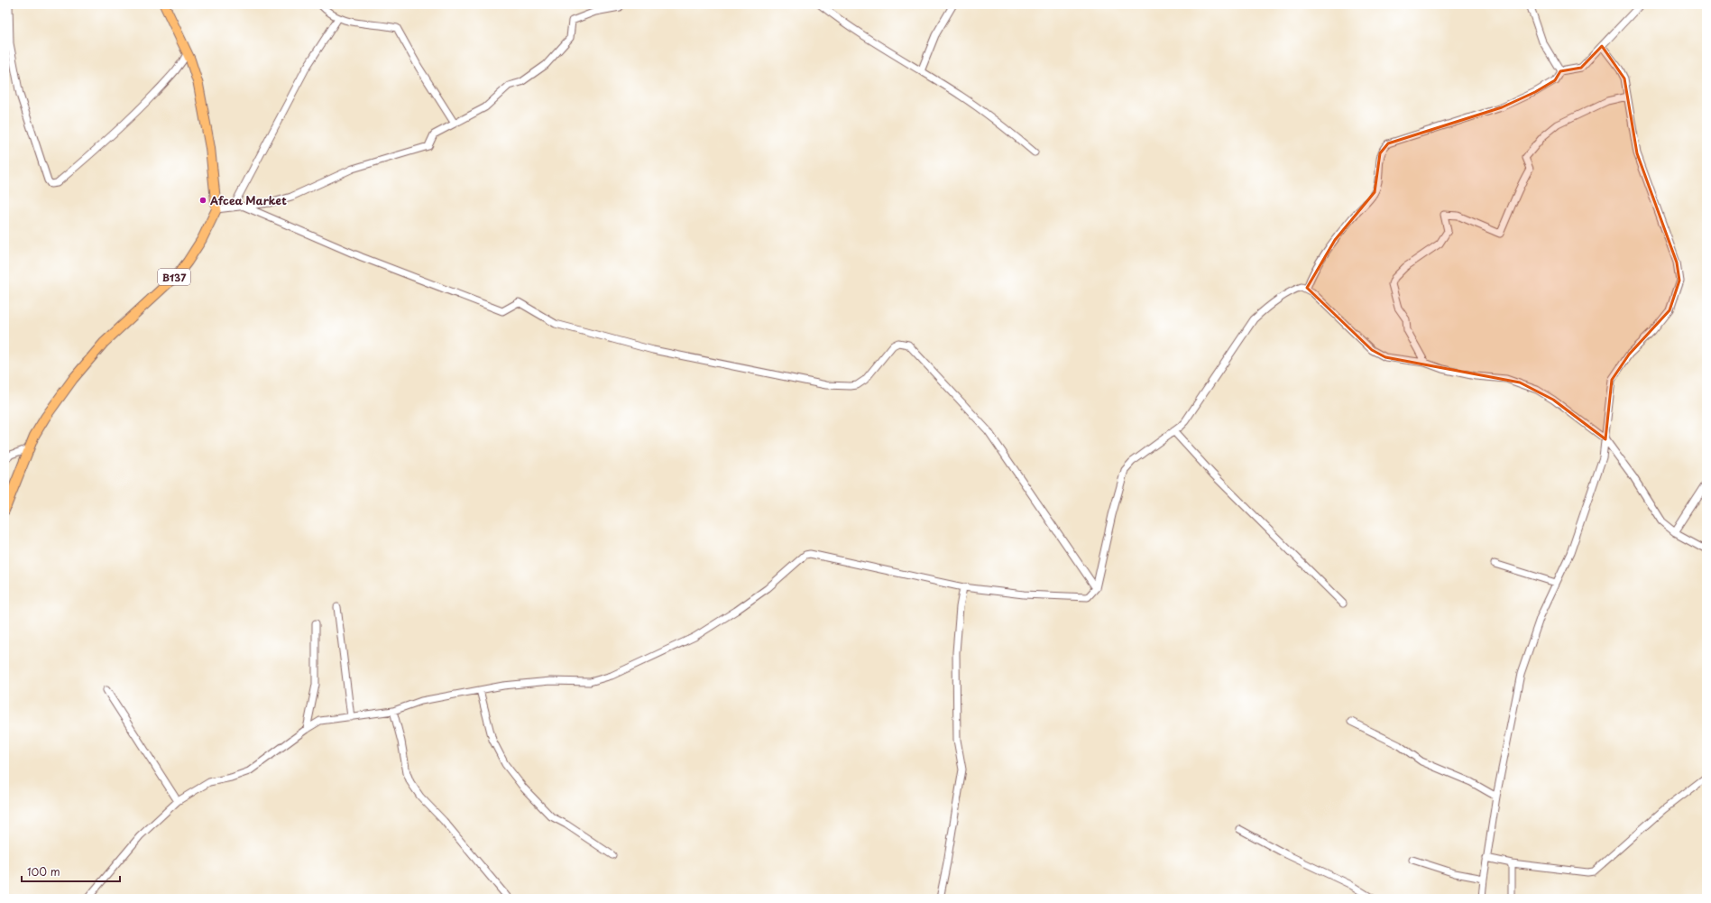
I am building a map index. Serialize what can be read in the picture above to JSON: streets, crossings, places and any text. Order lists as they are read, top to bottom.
{
  "streets": {
    "main road": ["B137"]
  },
  "places": ["Afcea Market"],
  "scale_bar": "100 m"
}
